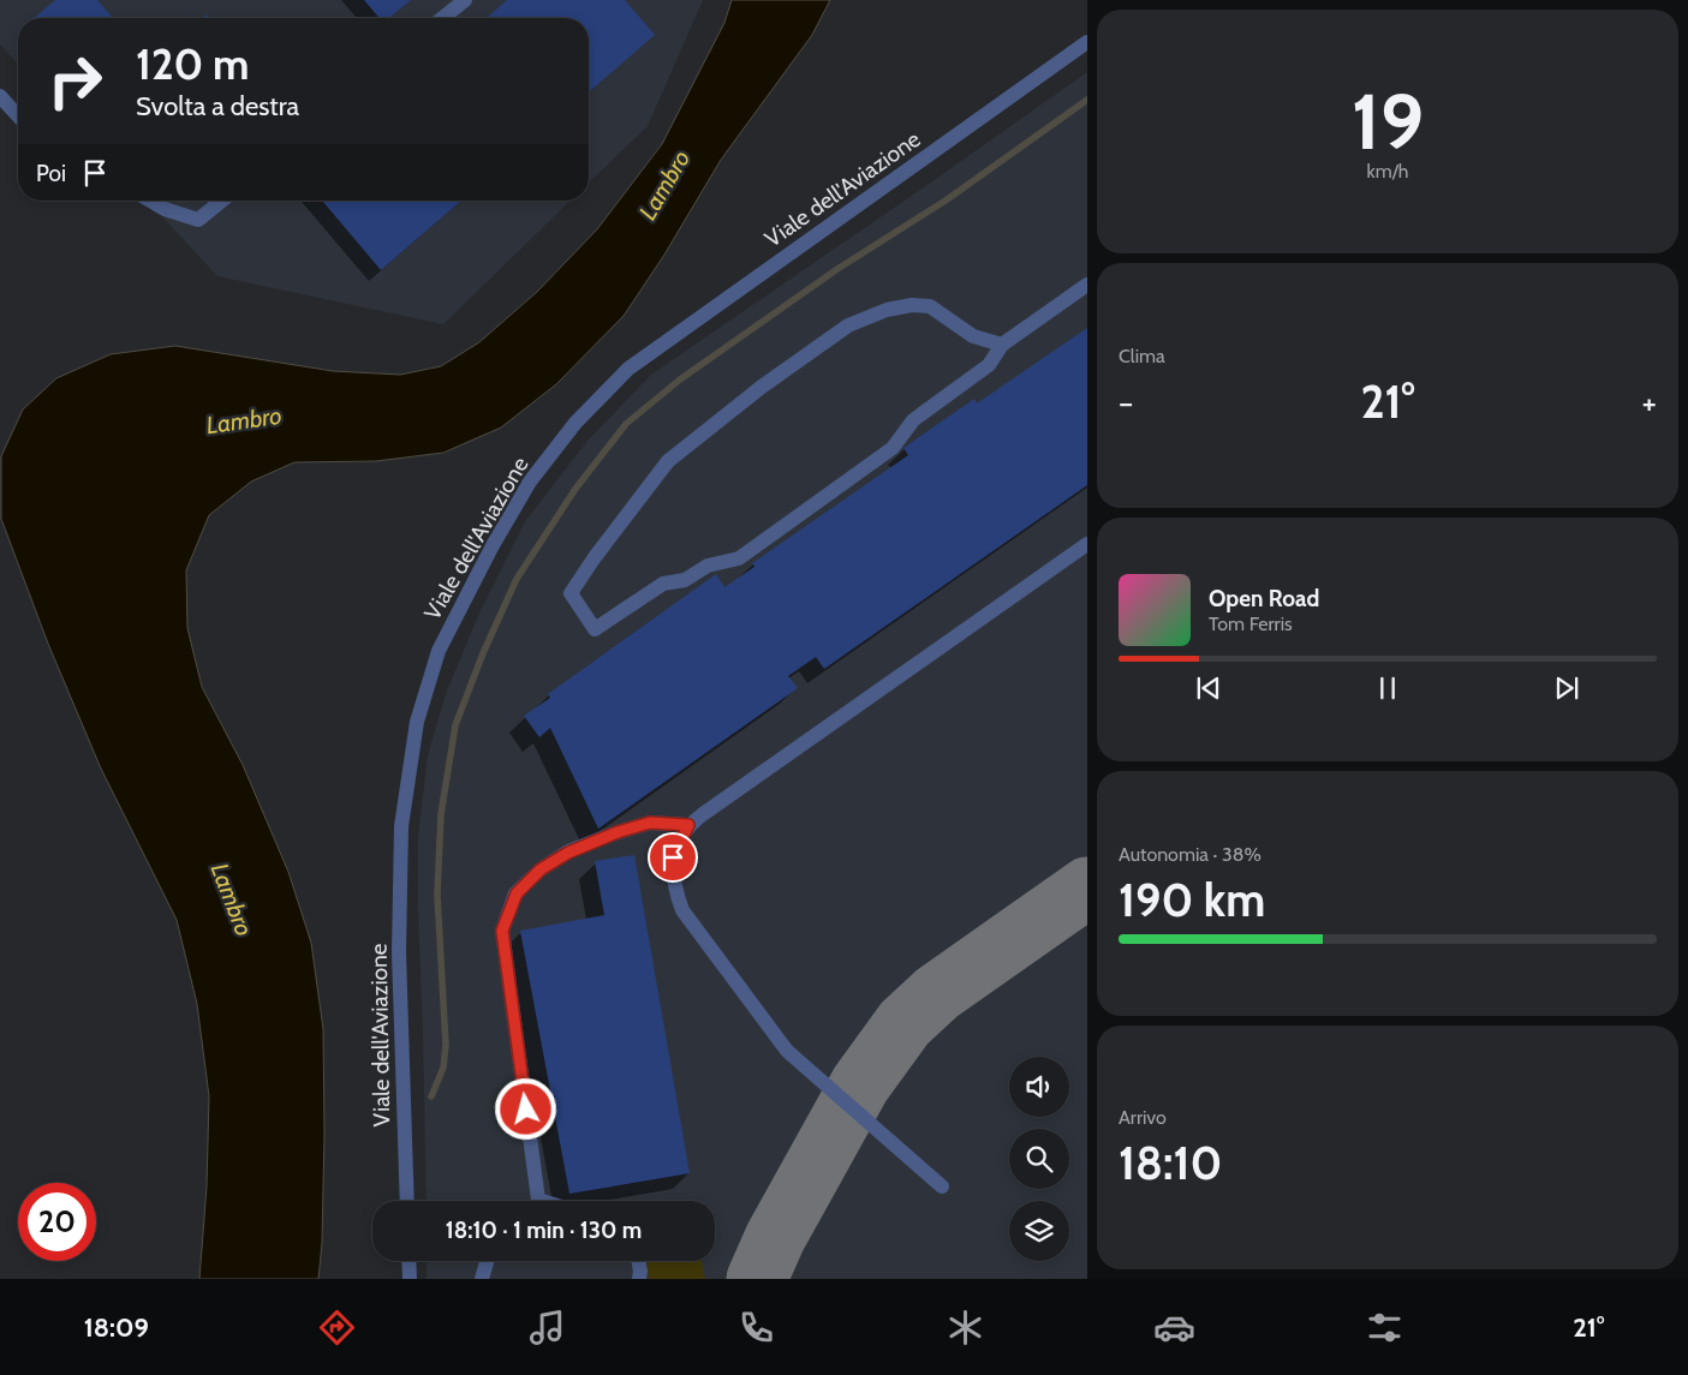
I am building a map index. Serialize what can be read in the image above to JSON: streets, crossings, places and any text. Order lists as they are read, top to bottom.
{
  "streets": {
    "street": ["Viale dell'Aviazione"]
  },
  "water": ["Lambro"],
  "page": {
    "tile": [
      ["19", "km/h"],
      "Clima",
      ["Autonomia · 38%", "190 km"],
      ["Arrivo", "18:10"]
    ],
    "turn": ["120 m", "Svolta a destra"],
    "then": "Poi",
    "heat": ["−", "21°", "+"],
    "song": ["Open Road", "Tom Ferris"],
    "limit": "20",
    "trip": "18:10 · 1 min · 130 m",
    "tabs": ["18:09", "21°"]
  }
}
